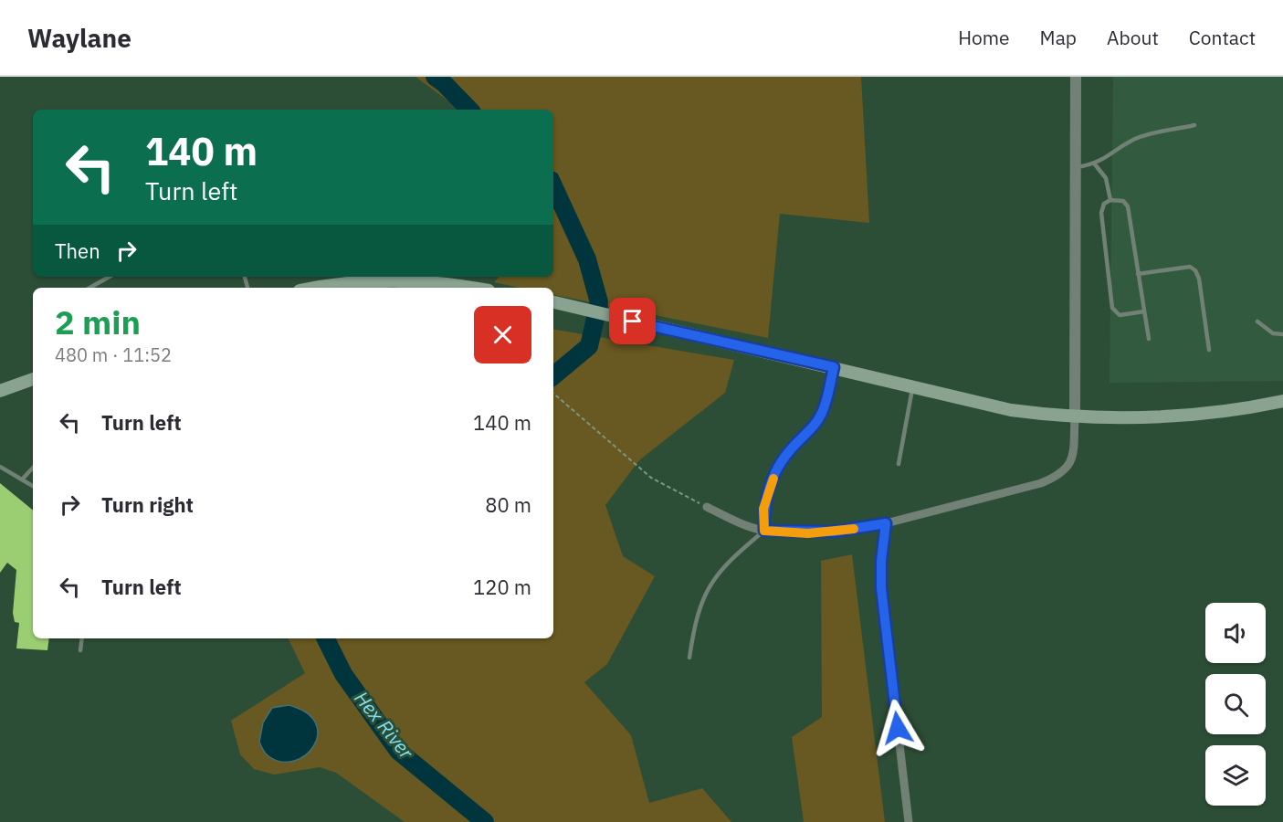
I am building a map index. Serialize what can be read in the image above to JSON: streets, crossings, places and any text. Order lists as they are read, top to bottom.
{
  "water": ["Hex River"],
  "page": {
    "header": "Waylane",
    "nav": [
      "Home",
      "Map",
      "About",
      "Contact"
    ],
    "turn": ["140 m", "Turn left"],
    "then": "Then",
    "heading": ["2 min", "480 m · 11:52"],
    "list": [
      {
        "name": "Turn left",
        "value": "140 m"
      },
      {
        "name": "Turn right",
        "value": "80 m"
      },
      {
        "name": "Turn left",
        "value": "120 m"
      }
    ]
  }
}
